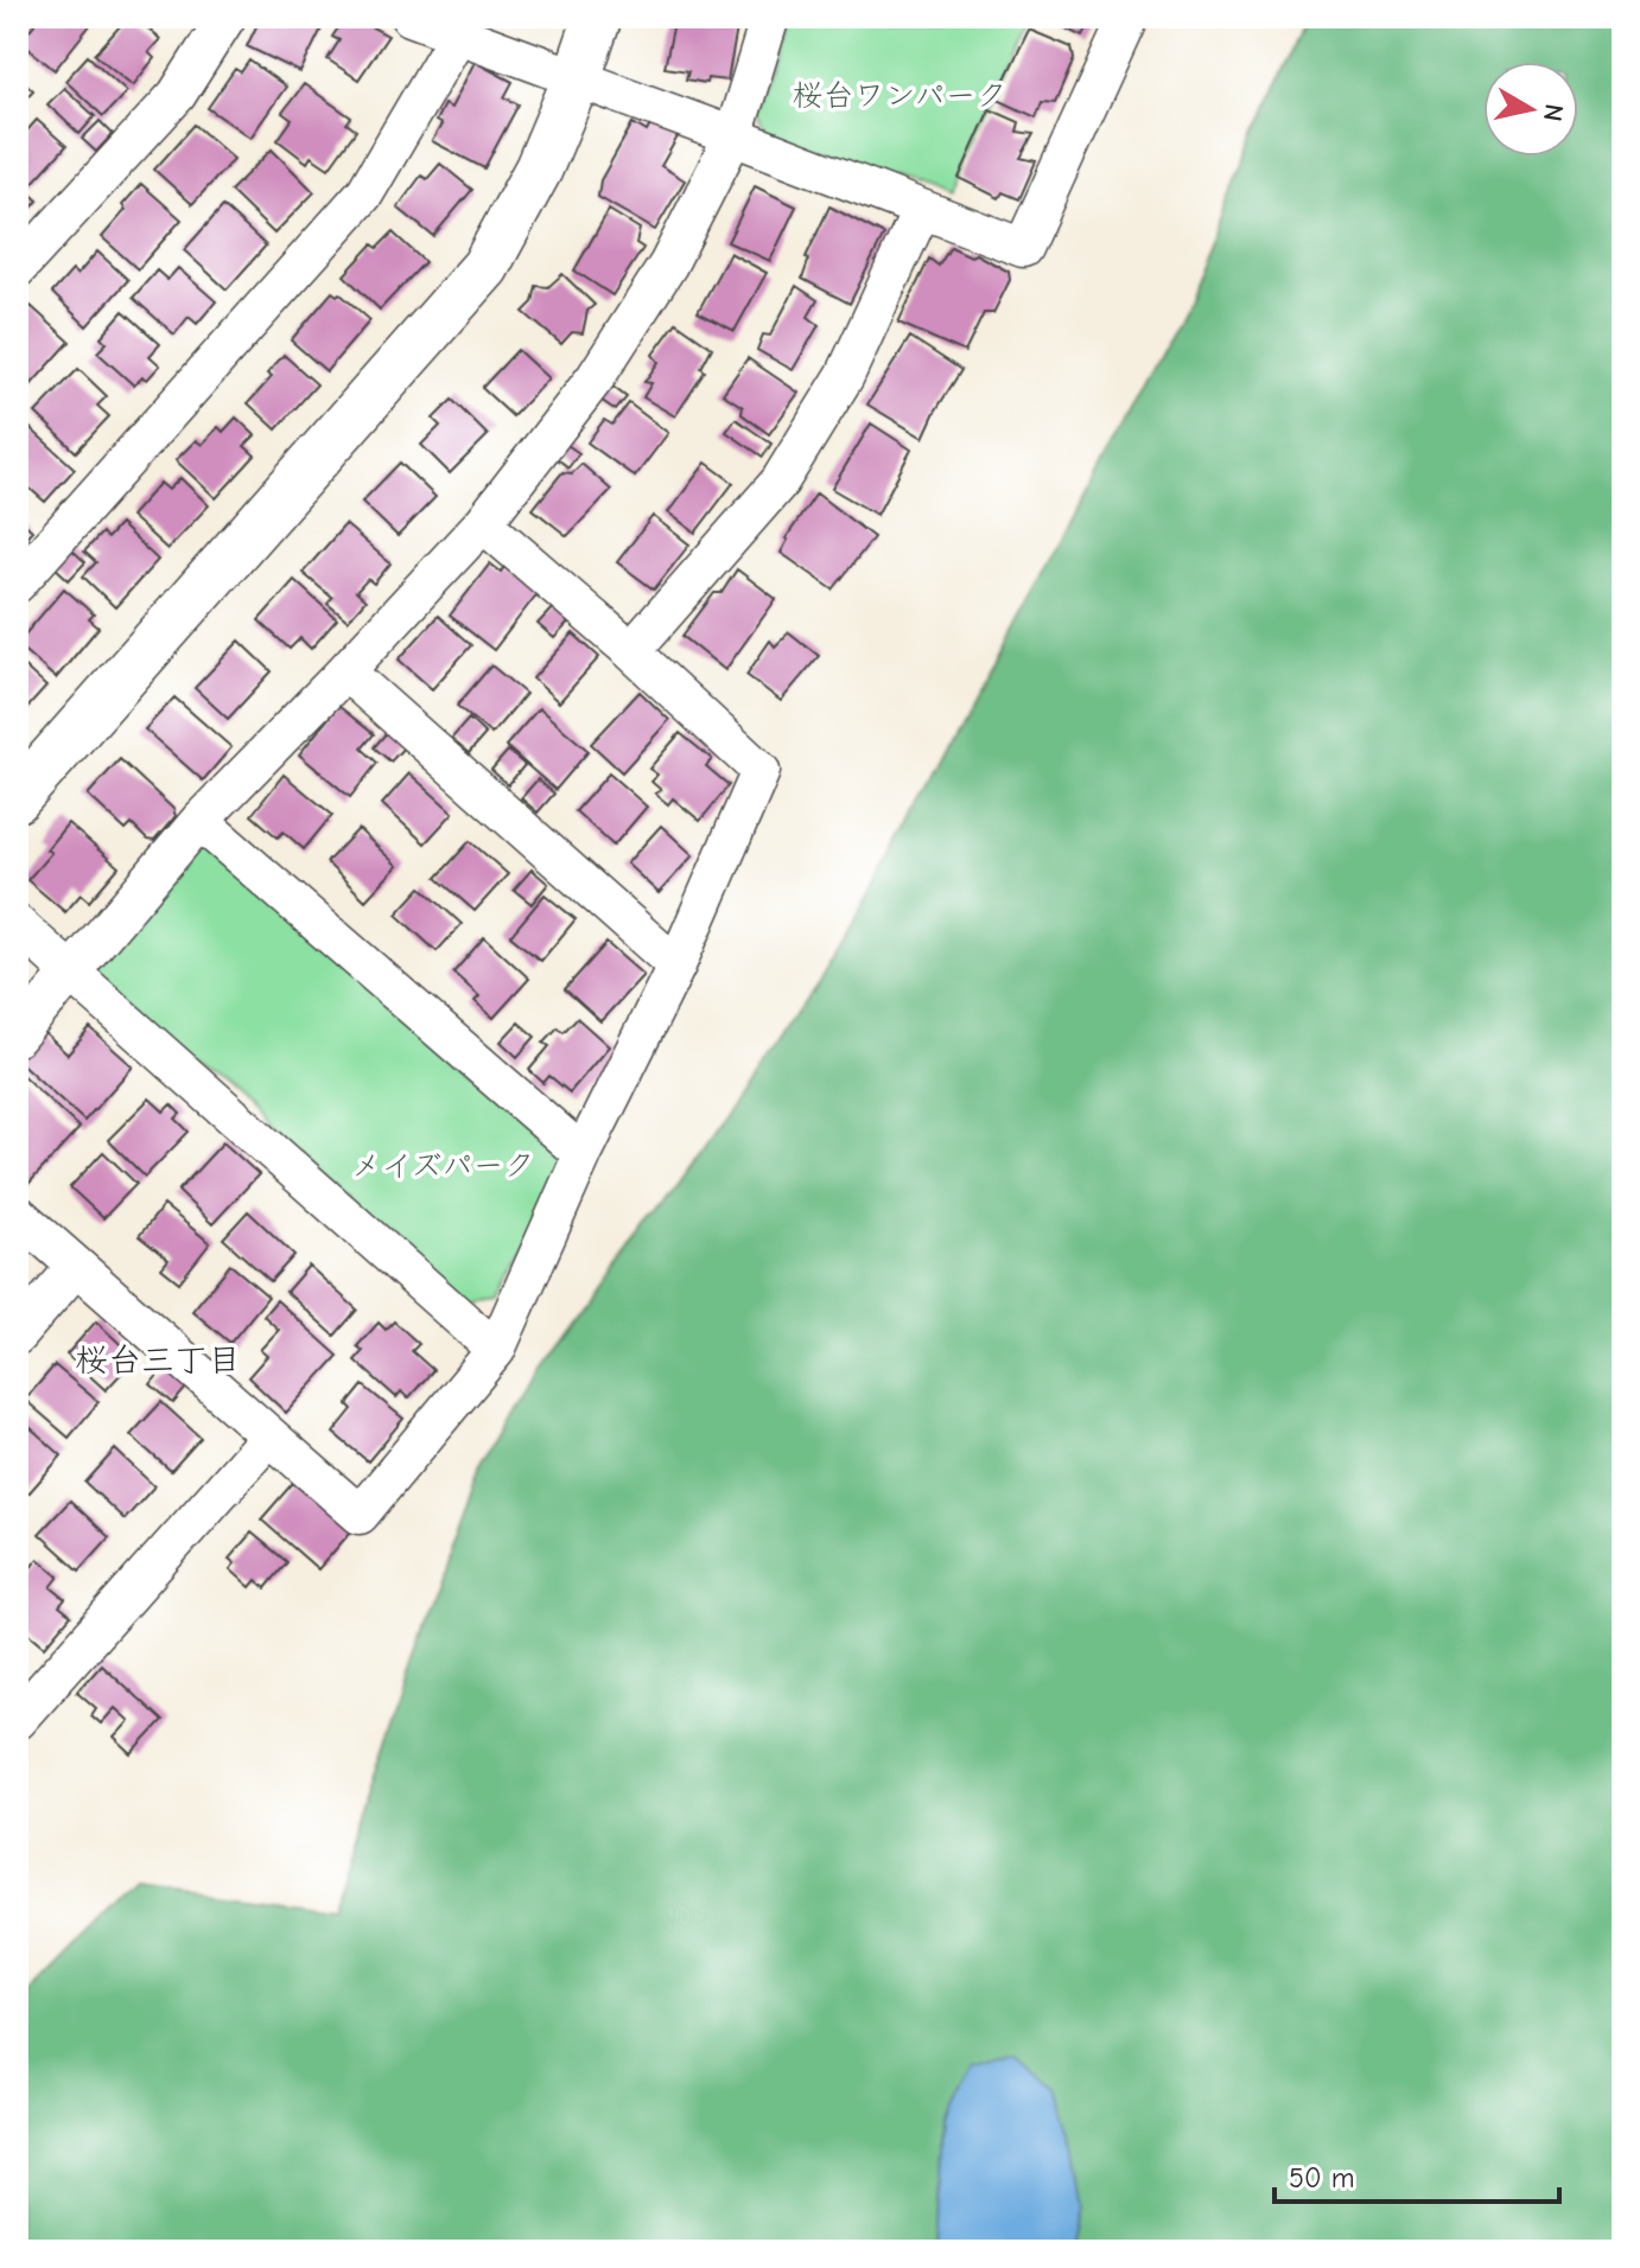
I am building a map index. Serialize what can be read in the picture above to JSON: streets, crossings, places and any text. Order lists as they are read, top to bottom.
{
  "districts": ["桜台三丁目"],
  "parks": ["桜台ワンパーク", "メイズパーク"],
  "scale_bar": "50 m",
  "north": "right"
}
